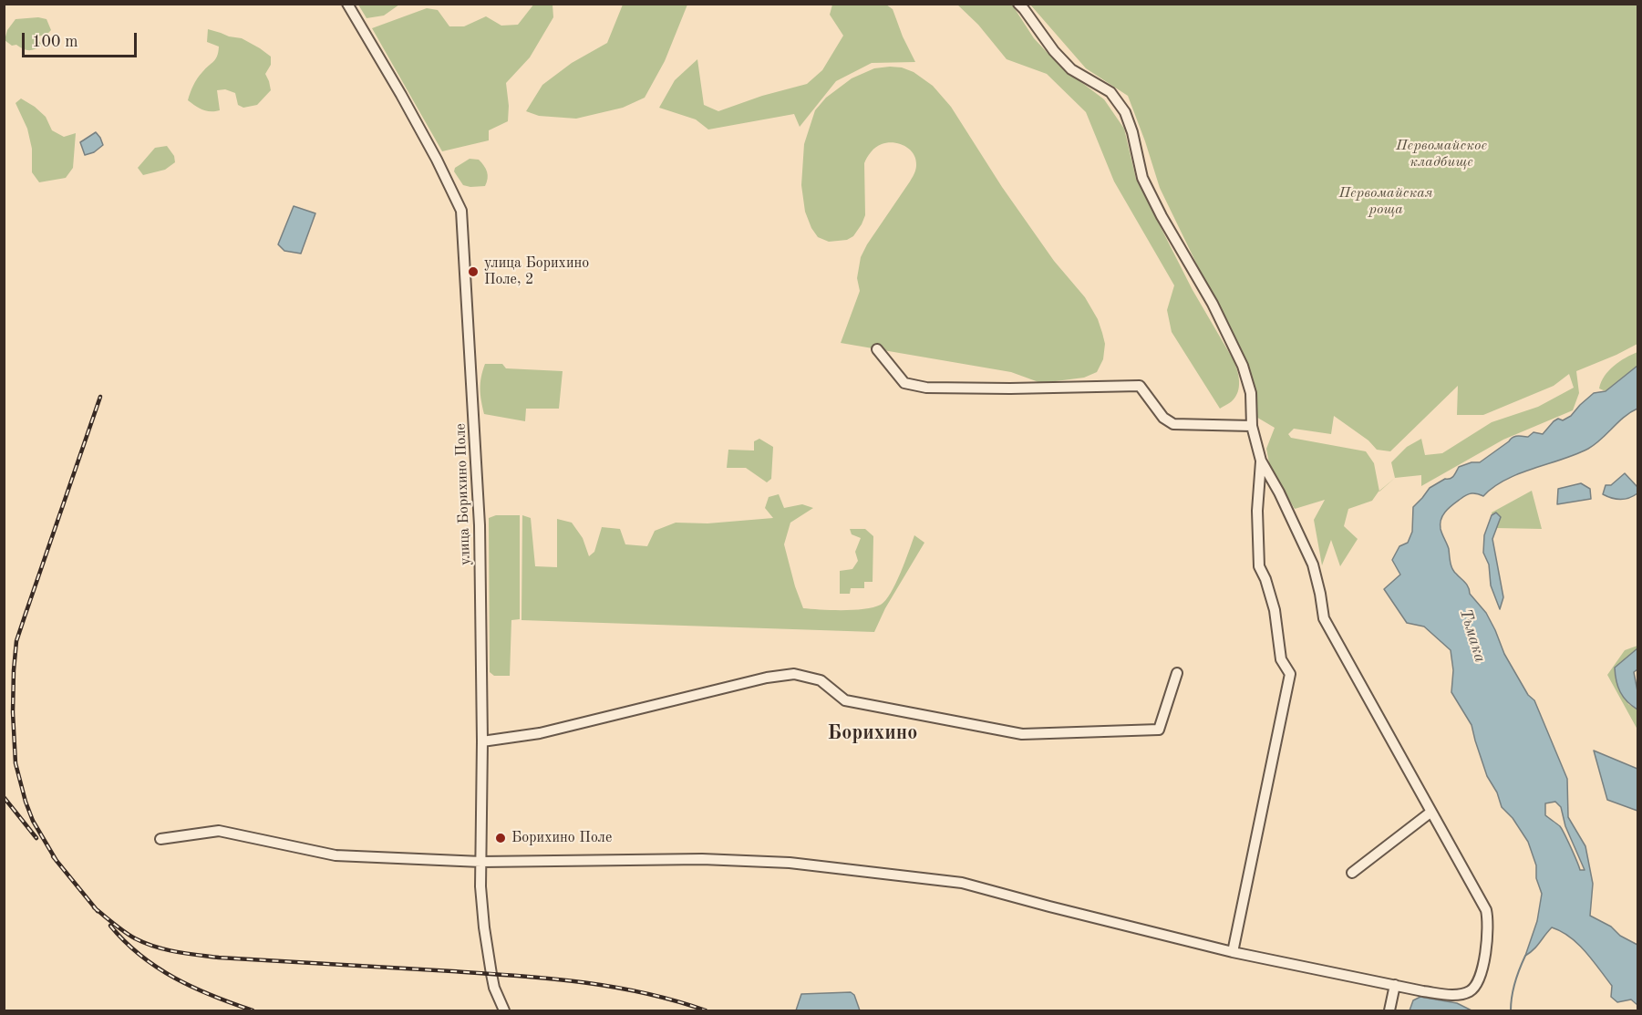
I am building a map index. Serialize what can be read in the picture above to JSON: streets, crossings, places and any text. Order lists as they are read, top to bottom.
{
  "streets": {
    "street": ["улица Борихино Поле"]
  },
  "districts": ["Борихино"],
  "water": ["Тьмака"],
  "parks": ["Первомайское кладбище", "Первомайская роща"],
  "places": ["улица Борихино Поле, 2", "Борихино Поле"],
  "scale_bar": "100 m"
}
